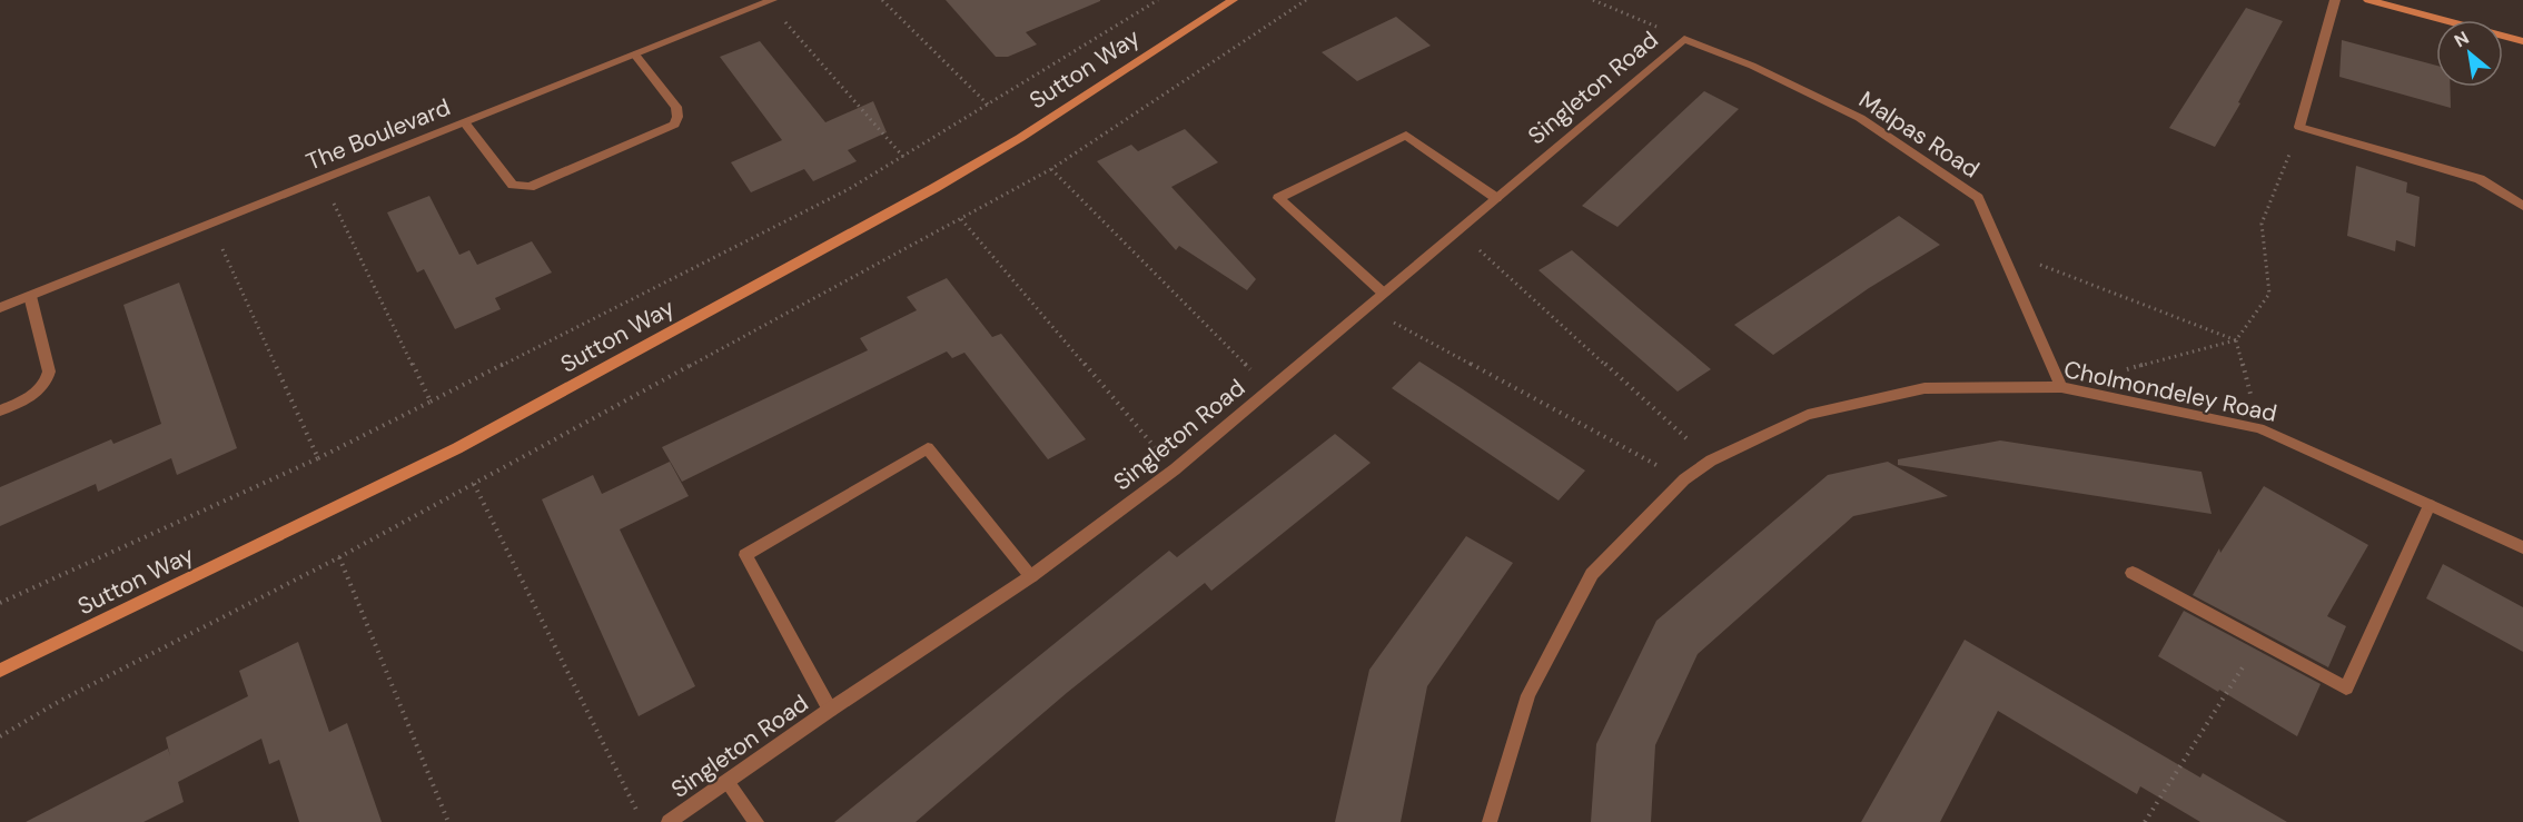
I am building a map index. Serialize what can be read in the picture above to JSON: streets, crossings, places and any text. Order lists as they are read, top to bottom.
{
  "streets": {
    "main road": ["Sutton Way"],
    "street": [
      "Singleton Road",
      "The Boulevard",
      "Malpas Road",
      "Cholmondeley Road"
    ]
  },
  "crossings": [
    ["Singleton Road", "Malpas Road"],
    ["Malpas Road", "Cholmondeley Road"]
  ],
  "north": "top left"
}
